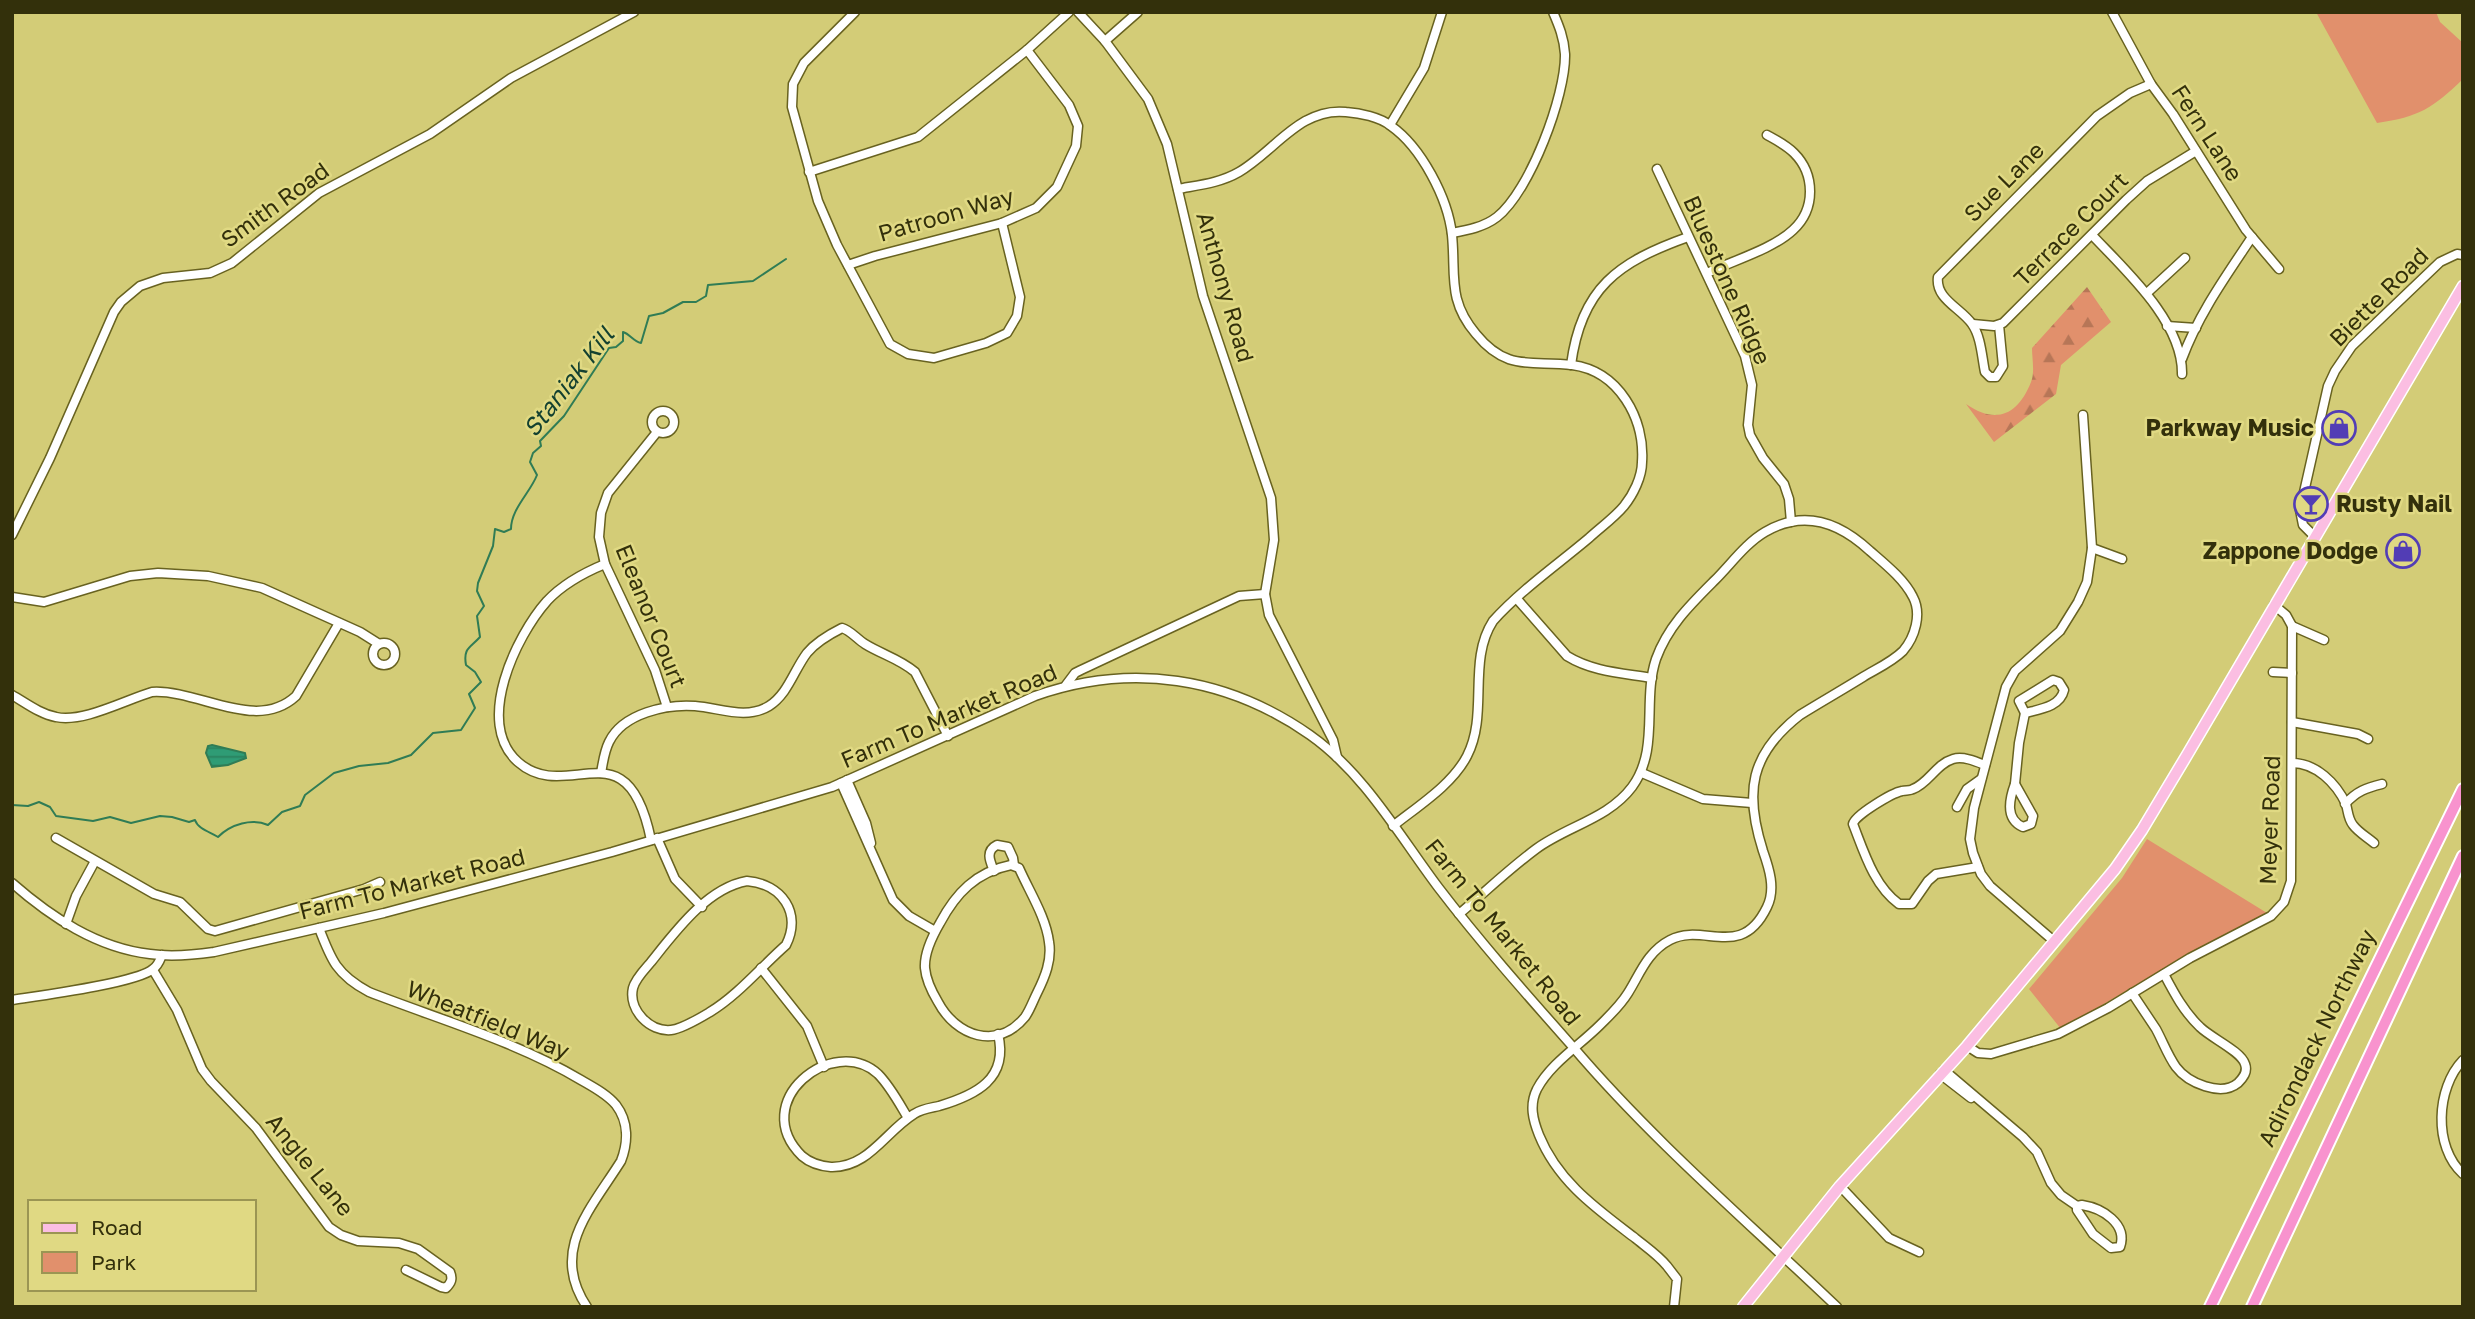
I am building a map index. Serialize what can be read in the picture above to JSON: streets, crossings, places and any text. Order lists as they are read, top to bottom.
{
  "streets": {
    "highway": ["Adirondack Northway"],
    "street": [
      "Fern Lane",
      "Sue Lane",
      "Smith Road",
      "Patroon Way",
      "Terrace Court",
      "Bluestone Ridge",
      "Anthony Road",
      "Biette Road",
      "Eleanor Court",
      "Farm To Market Road",
      "Meyer Road",
      "Wheatfield Way",
      "Angle Lane"
    ]
  },
  "crossings": [
    ["Fern Lane", "Sue Lane"],
    ["Fern Lane", "Terrace Court"],
    ["Anthony Road", "Farm To Market Road"],
    ["Farm To Market Road", "Wheatfield Way"]
  ],
  "water": ["Staniak Kill"],
  "places": {
    "shop": ["Parkway Music", "Zappone Dodge"],
    "bar": ["Rusty Nail"]
  },
  "legend": ["Road", "Park"]
}
